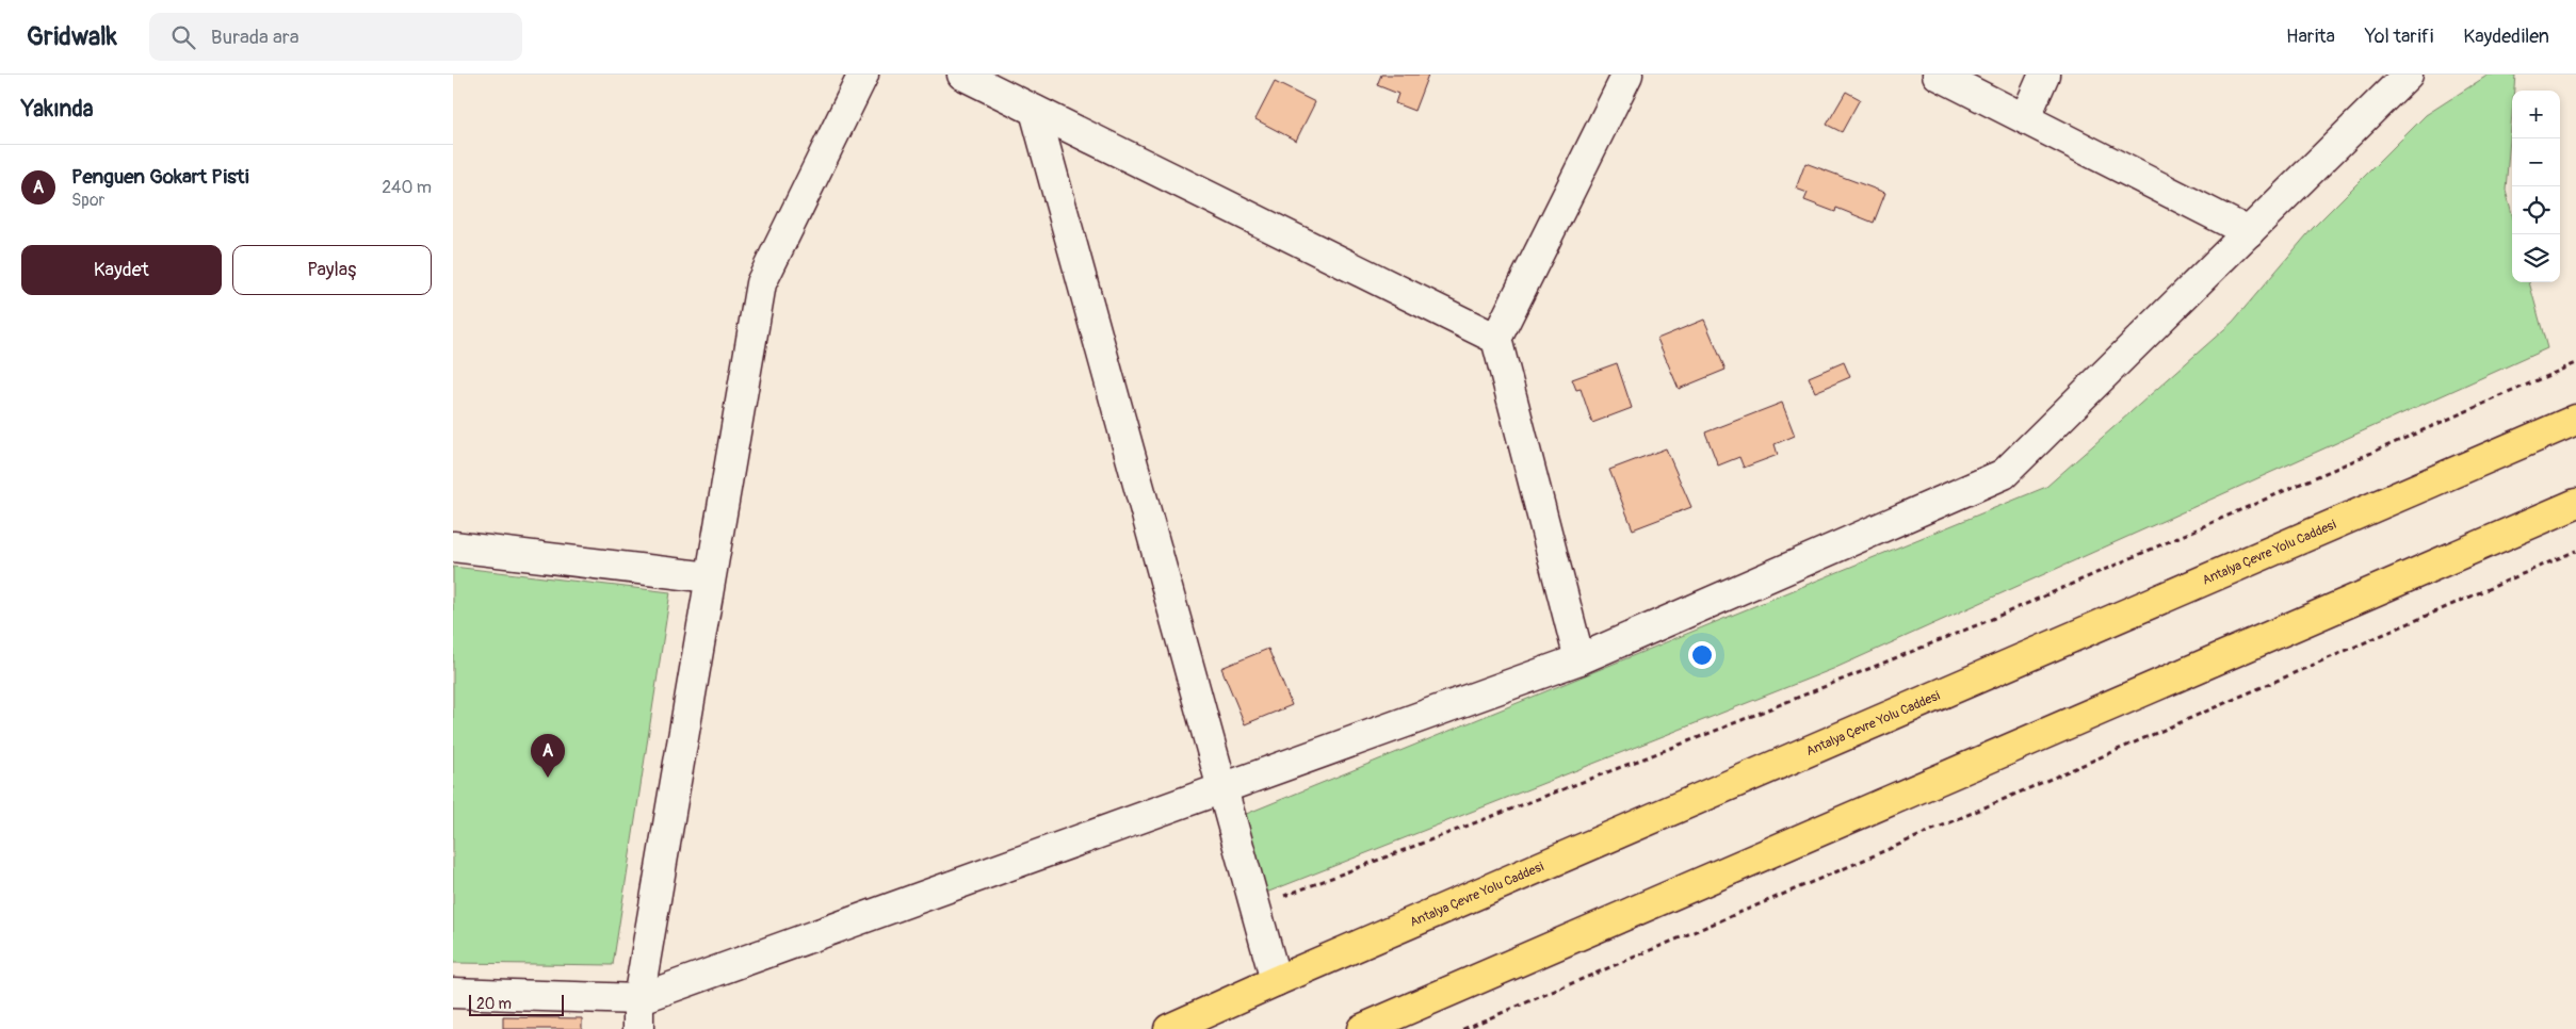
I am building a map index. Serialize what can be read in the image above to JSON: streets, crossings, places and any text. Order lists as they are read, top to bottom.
{
  "streets": {
    "highway": ["Antalya Çevre Yolu Caddesi"]
  },
  "scale_bar": "20 m",
  "page": {
    "header": "Gridwalk",
    "search": "Burada ara",
    "nav": ["Harita", "Yol tarifi", "Kaydedilen"],
    "heading": "Yakında",
    "map_buttons": ["+", "−"],
    "list": [
      {
        "mark": "A",
        "name": "Penguen Gokart Pisti",
        "note": "Spor",
        "value": "240 m"
      }
    ],
    "buttons": ["Kaydet", "Paylaş"],
    "pins": "A",
    "scale": "20 m"
  }
}
